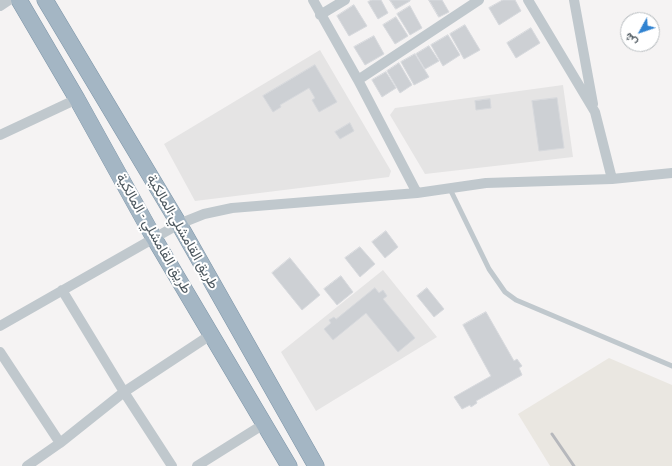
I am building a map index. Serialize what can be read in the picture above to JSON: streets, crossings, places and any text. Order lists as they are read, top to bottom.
{
  "streets": {
    "highway": ["طريق القامشلي-المالكية", "طريق القامشلي - المالكية"]
  },
  "north": "bottom left"
}
